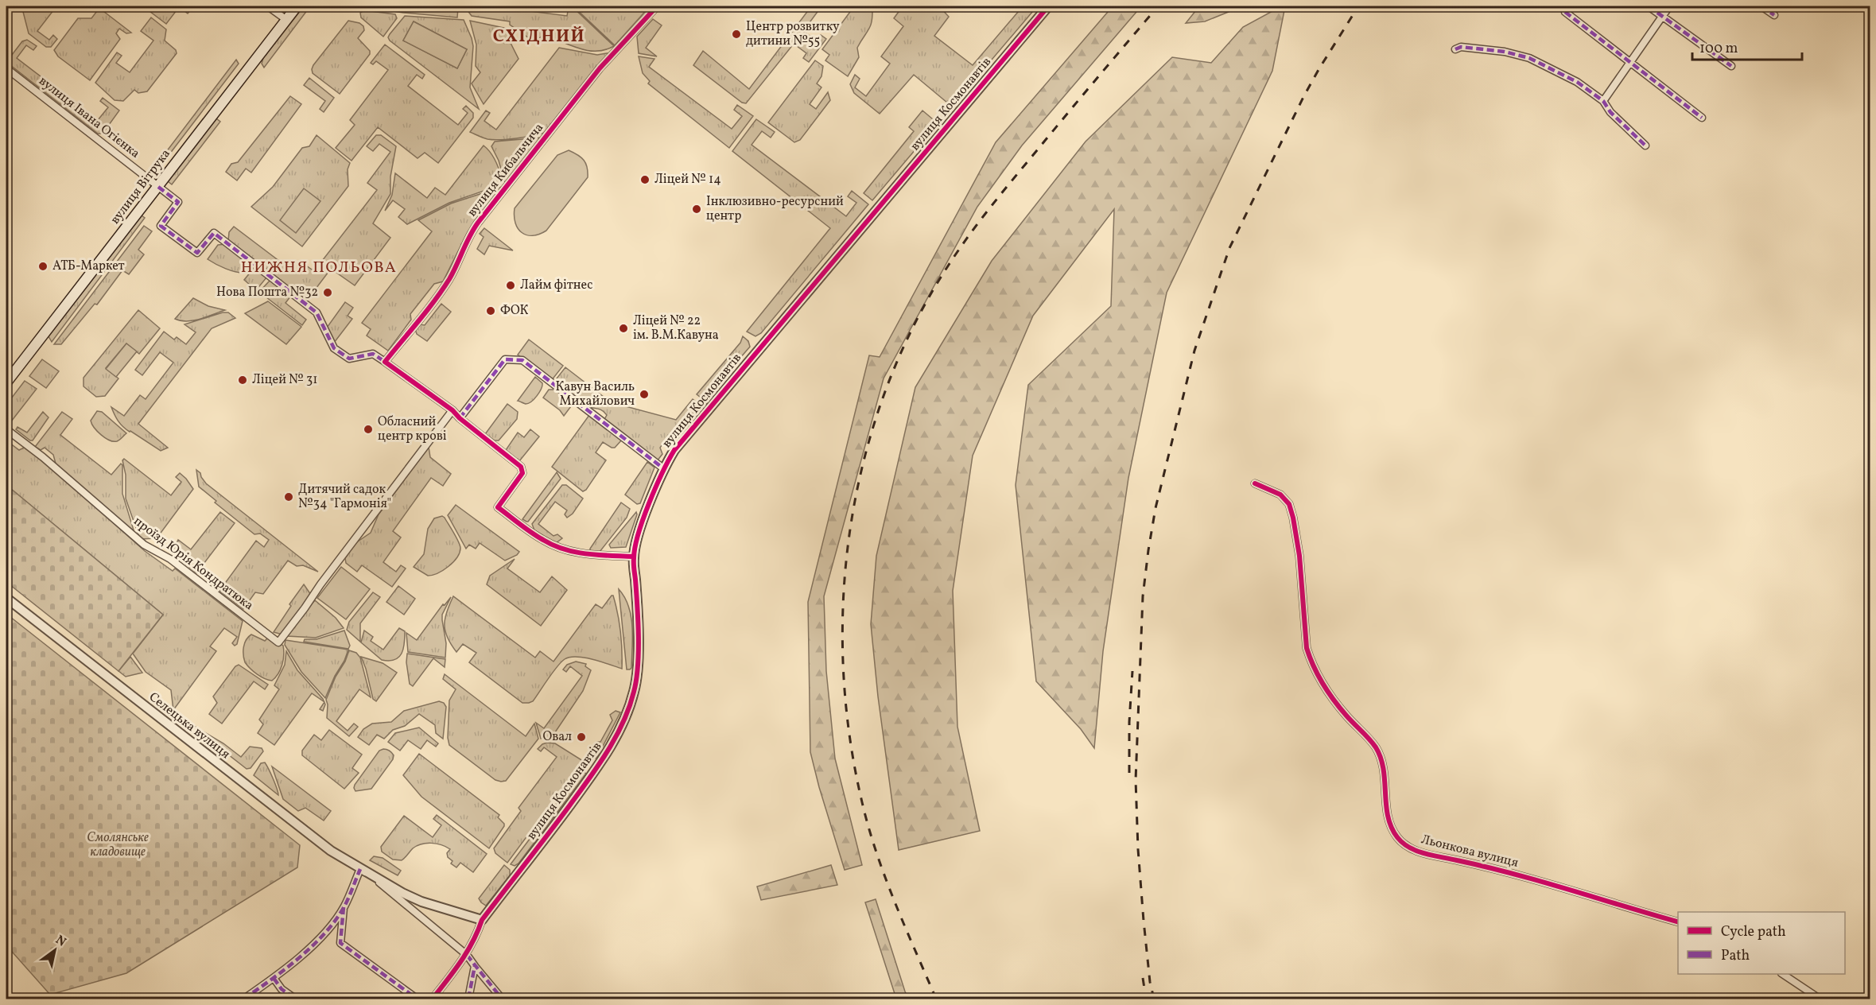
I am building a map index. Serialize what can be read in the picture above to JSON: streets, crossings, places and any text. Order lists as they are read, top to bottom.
{
  "streets": {
    "main road": ["вулиця Вітрука"],
    "street": [
      "вулиця Космонавтів",
      "вулиця Івана Огієнка",
      "вулиця Кибальчича",
      "проїзд Юрія Кондратюка",
      "Селецька вулиця",
      "Льонкова вулиця"
    ]
  },
  "crossings": [
    ["вулиця Космонавтів", "Селецька вулиця"],
    ["вулиця Івана Огієнка", "вулиця Кибальчича"],
    ["вулиця Івана Огієнка", "вулиця Вітрука"]
  ],
  "districts": ["СХІДНИЙ", "НИЖНЯ ПОЛЬОВА"],
  "parks": ["Смолянське кладовище"],
  "places": [
    "Центр розвитку дитини №55",
    "Ліцей № 14",
    "Інклюзивно-ресурсний центр",
    "АТБ-Маркет",
    "Лайм фітнес",
    "Нова Пошта №32",
    "ФОК",
    "Ліцей № 22 ім. В.М.Кавуна",
    "Ліцей № 31",
    "Кавун Василь Михайлович",
    "Обласний центр крові",
    "Дитячий садок №34 \"Гармонія\"",
    "Овал"
  ],
  "legend": ["Cycle path", "Path"],
  "scale_bar": "100 m",
  "north": "top right"
}
